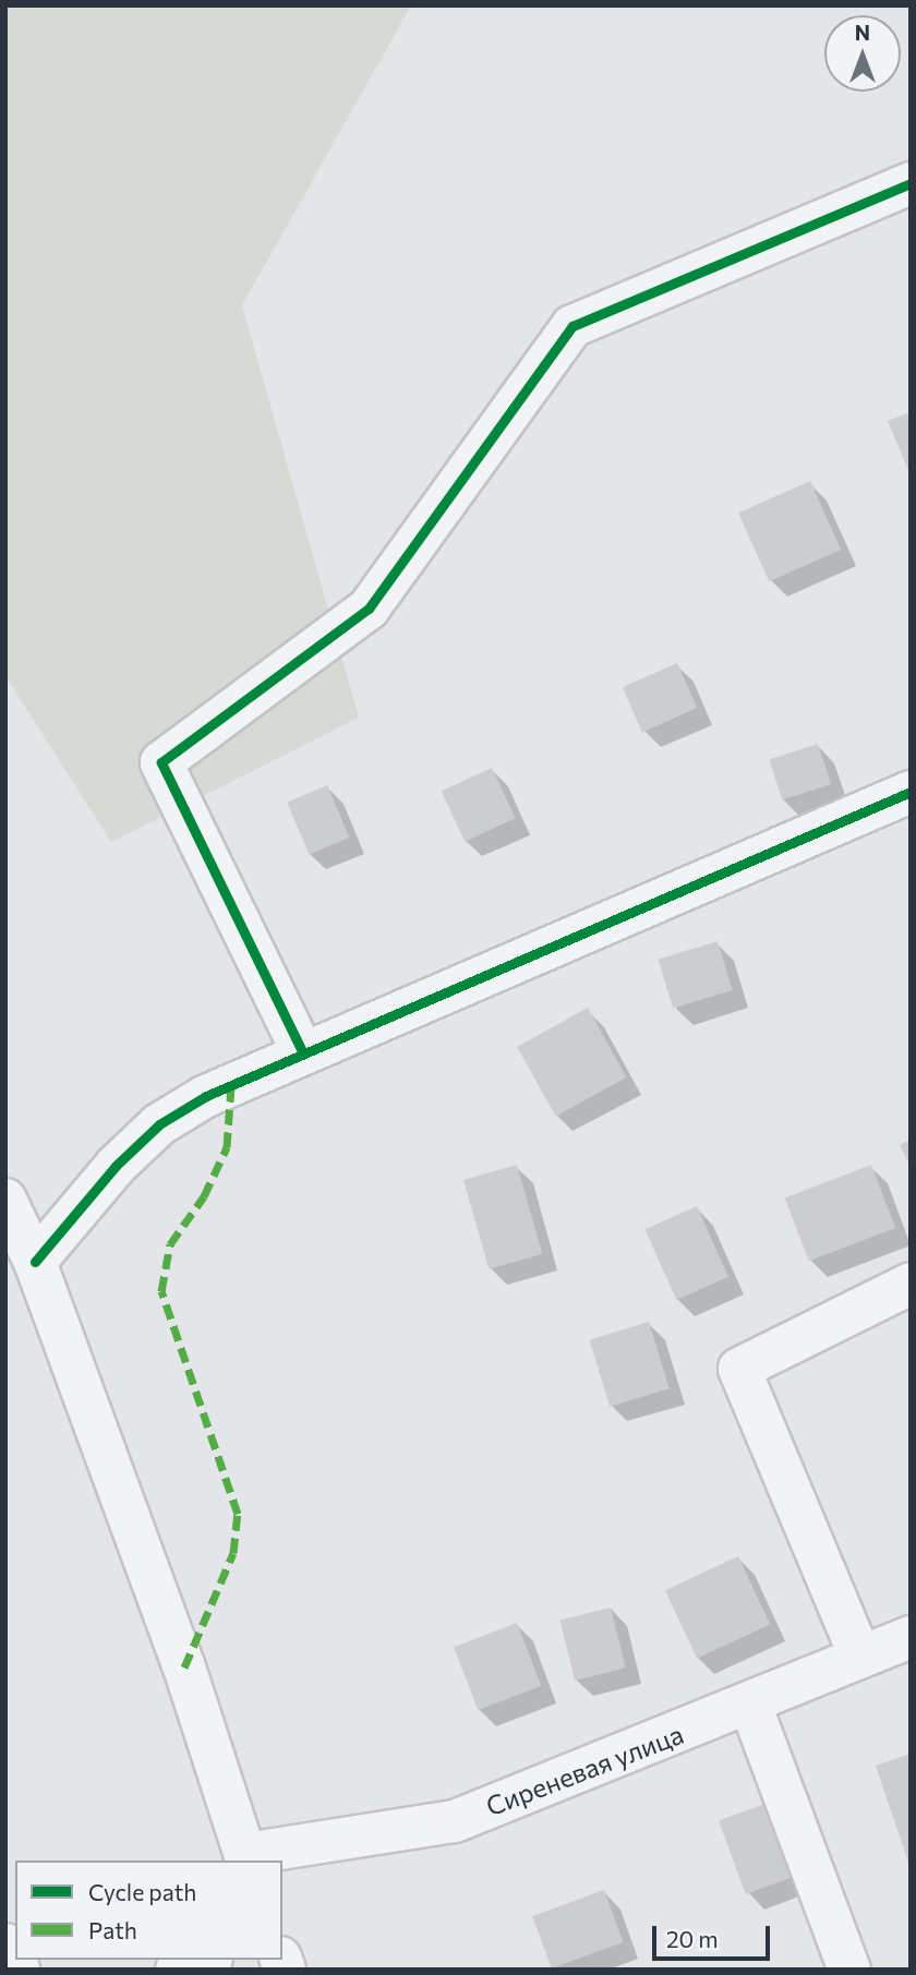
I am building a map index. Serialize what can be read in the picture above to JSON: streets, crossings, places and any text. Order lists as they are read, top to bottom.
{
  "streets": {
    "street": ["Сиреневая улица"]
  },
  "legend": ["Cycle path", "Path"],
  "scale_bar": "20 m",
  "north": "top"
}
